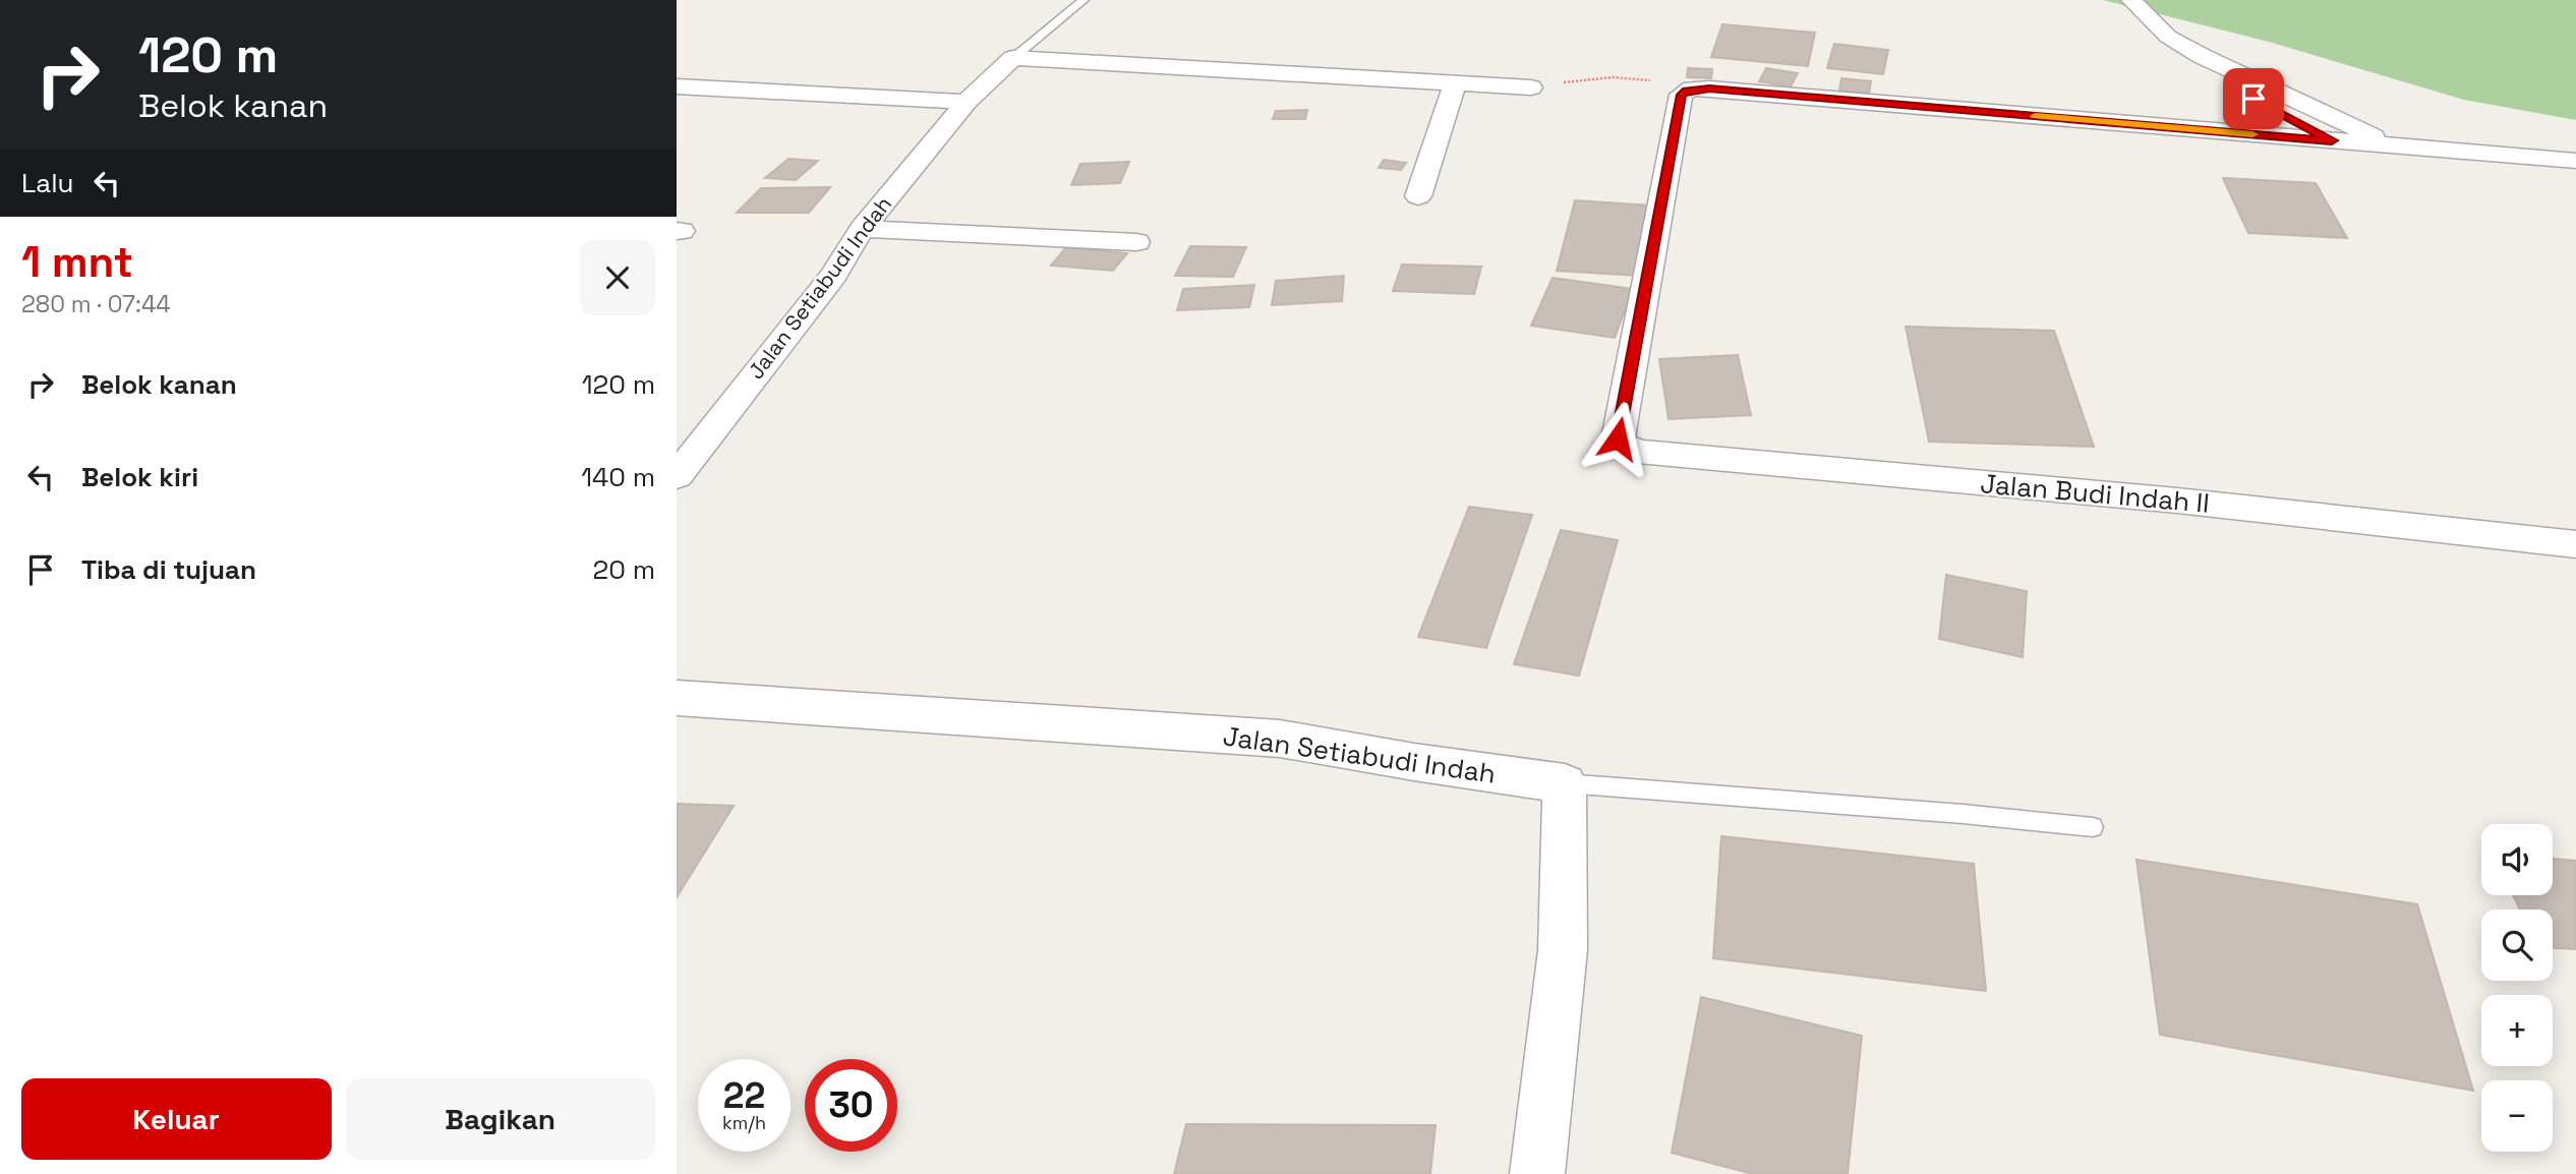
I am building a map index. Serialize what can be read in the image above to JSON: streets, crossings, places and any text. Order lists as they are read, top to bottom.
{
  "streets": {
    "street": ["Jalan Setiabudi Indah", "Jalan Budi Indah II"]
  },
  "page": {
    "turn": ["120 m", "Belok kanan"],
    "then": "Lalu",
    "heading": ["1 mnt", "280 m · 07:44"],
    "list": [
      {
        "name": "Belok kanan",
        "value": "120 m"
      },
      {
        "name": "Belok kiri",
        "value": "140 m"
      },
      {
        "name": "Tiba di tujuan",
        "value": "20 m"
      }
    ],
    "map_buttons": ["+", "−"],
    "speed": "22 km/h",
    "limit": "30",
    "buttons": ["Keluar", "Bagikan"]
  }
}
